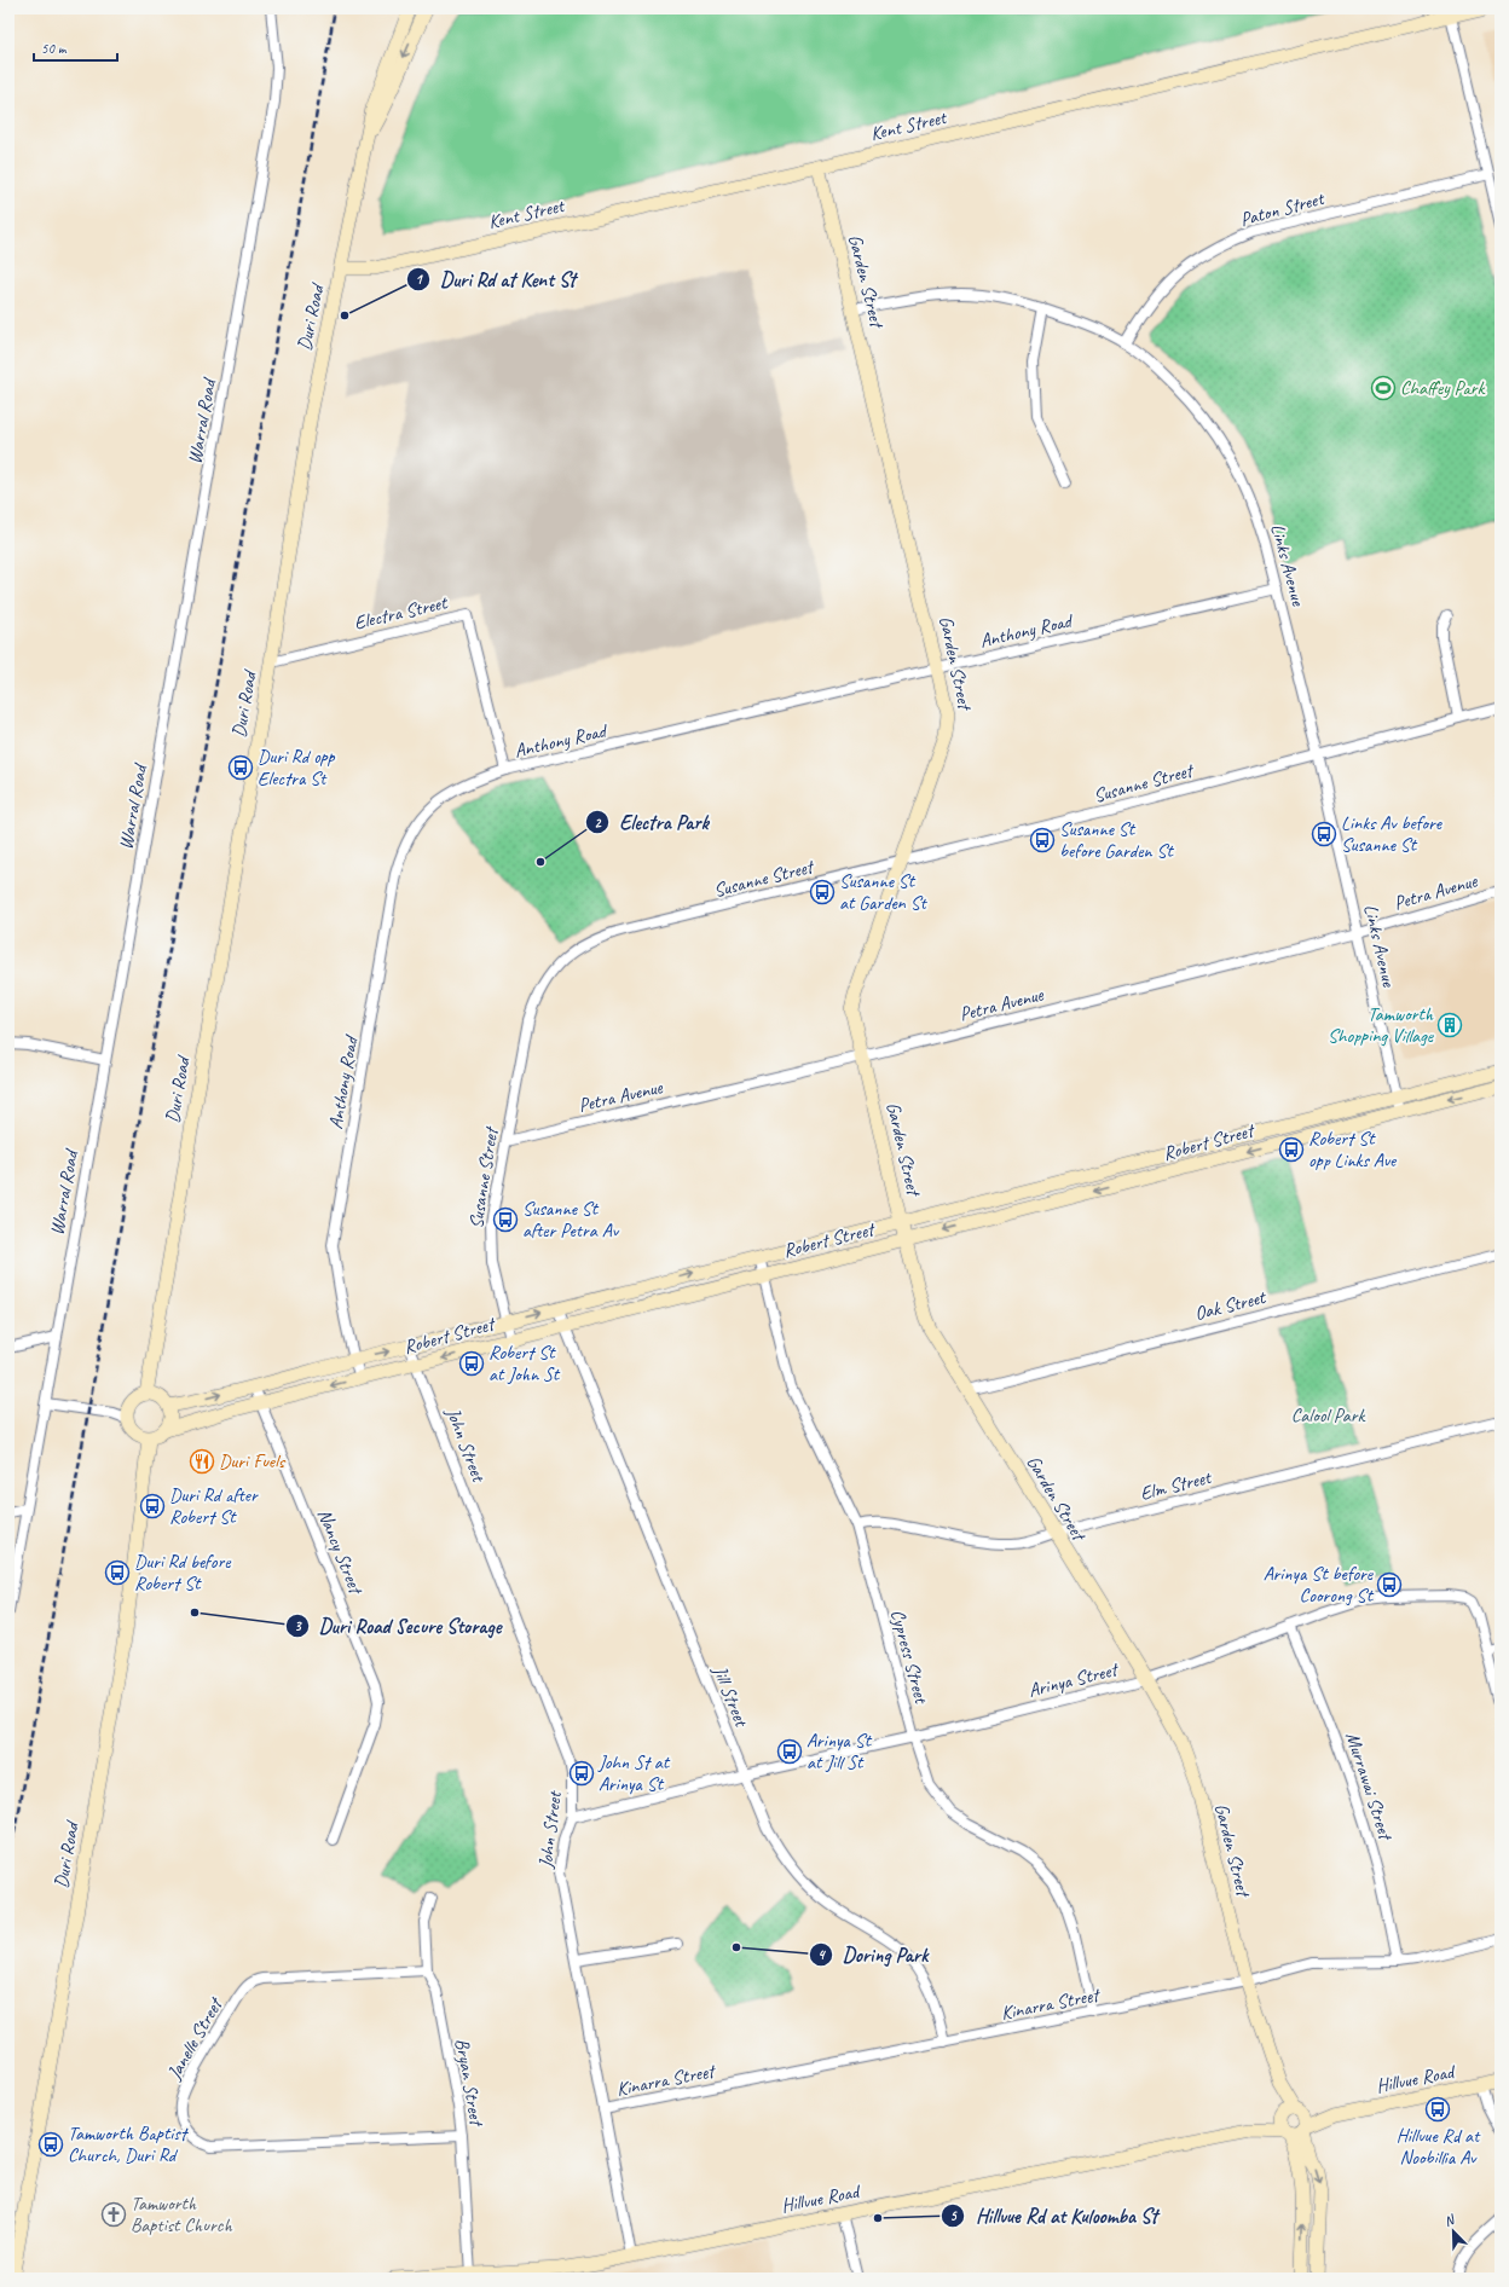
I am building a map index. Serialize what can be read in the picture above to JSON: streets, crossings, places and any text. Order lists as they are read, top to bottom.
{
  "streets": {
    "street": [
      "Kent Street",
      "Paton Street",
      "Garden Street",
      "Duri Road",
      "Warral Road",
      "Links Avenue",
      "Electra Street",
      "Anthony Road",
      "Susanne Street",
      "Petra Avenue",
      "Robert Street",
      "Oak Street",
      "John Street",
      "Elm Street",
      "Nancy Street",
      "Cypress Street",
      "Arinya Street",
      "Jill Street",
      "Murrawai Street",
      "Kinarra Street",
      "Janelle Street",
      "Hillvue Road",
      "Bryan Street"
    ]
  },
  "crossings": [
    ["Kent Street", "Garden Street"],
    ["Kent Street", "Duri Road"],
    ["Paton Street", "Links Avenue"],
    ["Garden Street", "Links Avenue"],
    ["Garden Street", "Anthony Road"],
    ["Garden Street", "Susanne Street"],
    ["Garden Street", "Petra Avenue"],
    ["Garden Street", "Robert Street"],
    ["Garden Street", "Oak Street"],
    ["Garden Street", "Elm Street"],
    ["Garden Street", "Arinya Street"],
    ["Garden Street", "Kinarra Street"],
    ["Garden Street", "Hillvue Road"],
    ["Duri Road", "Electra Street"],
    ["Duri Road", "Robert Street"],
    ["Links Avenue", "Anthony Road"],
    ["Links Avenue", "Susanne Street"],
    ["Links Avenue", "Petra Avenue"],
    ["Links Avenue", "Robert Street"],
    ["Electra Street", "Anthony Road"],
    ["Anthony Road", "Robert Street"],
    ["Susanne Street", "Petra Avenue"],
    ["Susanne Street", "Robert Street"],
    ["Robert Street", "John Street"],
    ["Robert Street", "Nancy Street"],
    ["Robert Street", "Cypress Street"],
    ["Robert Street", "Jill Street"],
    ["John Street", "Arinya Street"],
    ["John Street", "Kinarra Street"],
    ["John Street", "Hillvue Road"],
    ["Elm Street", "Cypress Street"],
    ["Cypress Street", "Arinya Street"],
    ["Cypress Street", "Kinarra Street"],
    ["Arinya Street", "Jill Street"],
    ["Arinya Street", "Murrawai Street"],
    ["Jill Street", "Kinarra Street"],
    ["Murrawai Street", "Kinarra Street"],
    ["Janelle Street", "Bryan Street"],
    ["Hillvue Road", "Bryan Street"]
  ],
  "parks": ["Calool Park"],
  "places": {
    "other": [
      "Duri Rd at Kent St",
      "Electra Park",
      "Duri Road Secure Storage",
      "Doring Park",
      "Hillvue Rd at Kuloomba St"
    ],
    "sports": ["Chaffey Park"],
    "bus stop": [
      "Duri Rd opp Electra St",
      "Links Av before Susanne St",
      "Susanne St before Garden St",
      "Susanne St at Garden St",
      "Robert St opp Links Ave",
      "Susanne St after Petra Av",
      "Robert St at John St",
      "Duri Rd after Robert St",
      "Duri Rd before Robert St",
      "Arinya St before Coorong St",
      "Arinya St at Jill St",
      "John St at Arinya St",
      "Hillvue Rd at Noobillia Av",
      "Tamworth Baptist Church, Duri Rd"
    ],
    "building": ["Tamworth Shopping Village"],
    "restaurant": ["Duri Fuels"],
    "church": ["Tamworth Baptist Church"]
  },
  "scale_bar": "50 m",
  "north": "top left"
}
